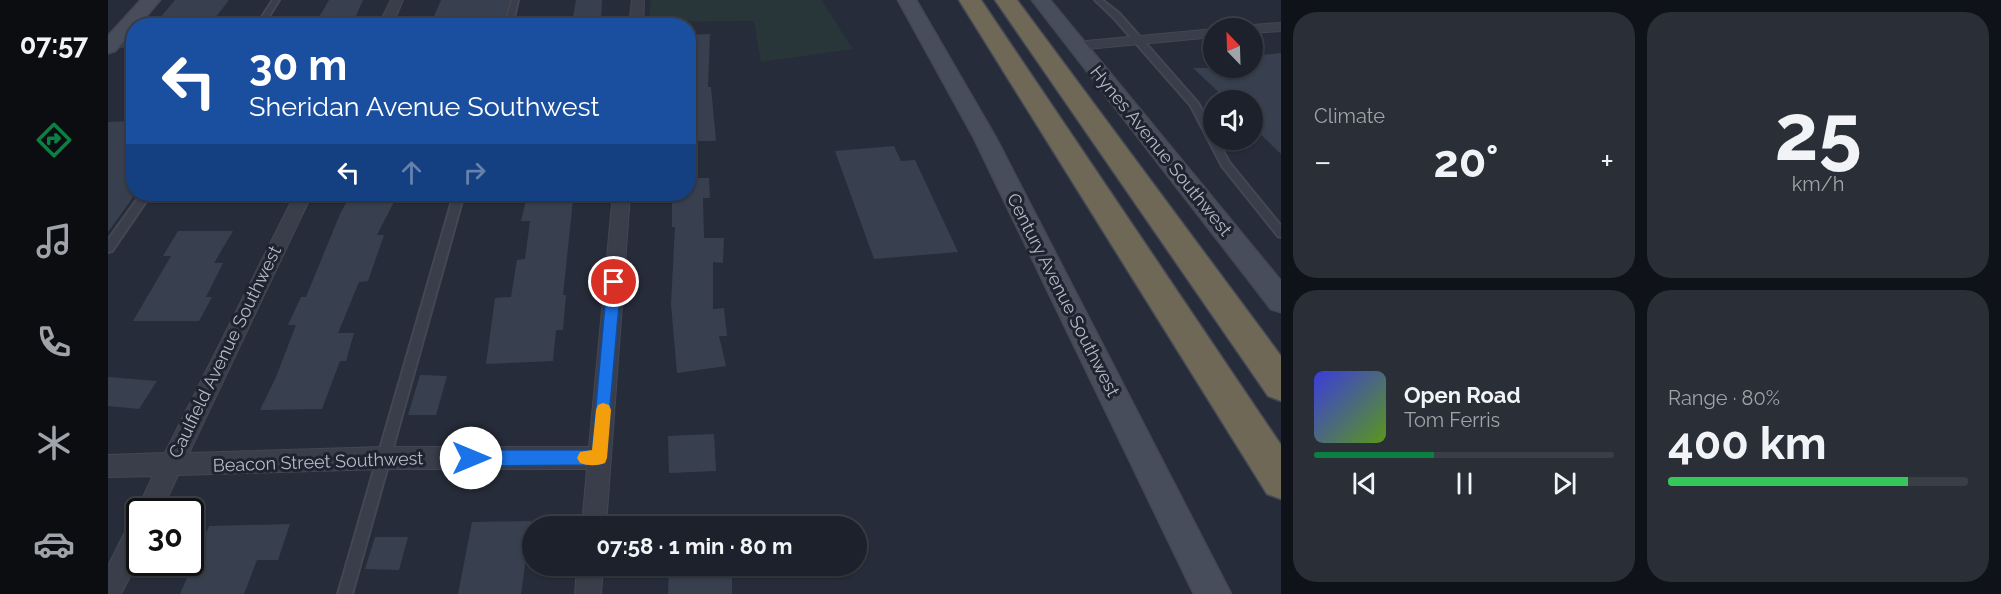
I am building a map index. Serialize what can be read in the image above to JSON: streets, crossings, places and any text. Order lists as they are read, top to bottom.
{
  "streets": {
    "street": [
      "Hynes Avenue Southwest",
      "Century Avenue Southwest",
      "Caulfield Avenue Southwest",
      "Beacon Street Southwest"
    ]
  },
  "crossings": [
    ["Caulfield Avenue Southwest", "Beacon Street Southwest"]
  ],
  "north": "top left",
  "page": {
    "tabs": "07:57",
    "tile": [
      "Climate",
      ["25", "km/h"],
      ["Range · 80%", "400 km"]
    ],
    "turn": ["30 m", "Sheridan Avenue Southwest"],
    "heat": ["−", "20°", "+"],
    "song": ["Open Road", "Tom Ferris"],
    "limit": "30",
    "trip": "07:58 · 1 min · 80 m"
  }
}
